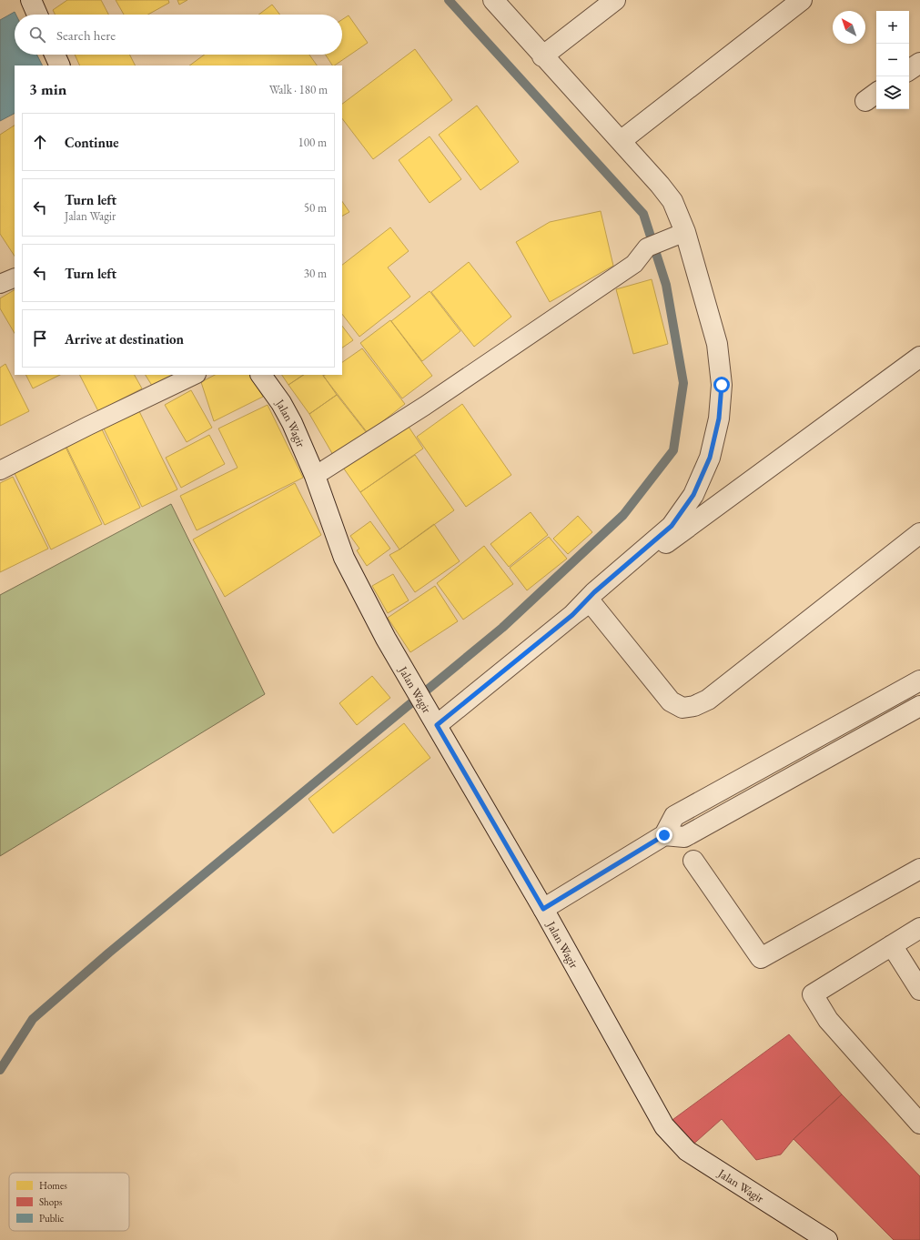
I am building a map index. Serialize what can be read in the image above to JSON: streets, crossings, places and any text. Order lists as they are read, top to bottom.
{
  "streets": {
    "street": ["Jalan Wagir"]
  },
  "legend": ["Homes", "Shops", "Public"],
  "north": "top left",
  "page": {
    "map_buttons": ["+", "−"],
    "search": "Search here",
    "heading": ["3 min", "Walk · 180 m"],
    "list": [
      ["Continue", "100 m"],
      ["Turn left", "Jalan Wagir", "50 m"],
      ["Turn left", "30 m"],
      "Arrive at destination"
    ]
  }
}
